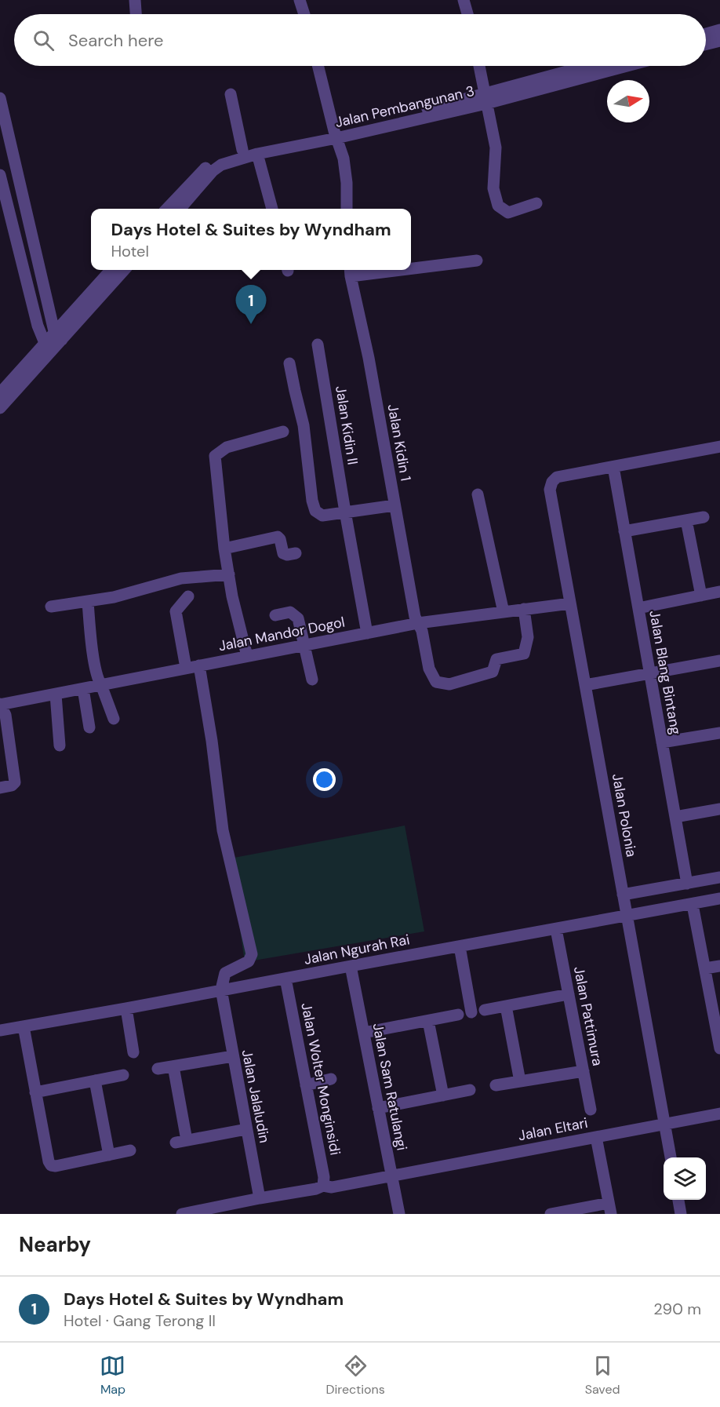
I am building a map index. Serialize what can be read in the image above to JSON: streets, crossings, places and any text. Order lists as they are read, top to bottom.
{
  "streets": {
    "street": [
      "Jalan Pembangunan 3",
      "Jalan Kidin II",
      "Jalan Kidin 1",
      "Jalan Mandor Dogol",
      "Jalan Blang Bintang",
      "Jalan Polonia",
      "Jalan Ngurah Rai",
      "Jalan Pattimura",
      "Jalan Wolter Monginsidi",
      "Jalan Sam Ratulangi",
      "Jalan Jalaludin",
      "Jalan Eltari"
    ]
  },
  "crossings": [
    ["Jalan Kidin II", "Jalan Mandor Dogol"],
    ["Jalan Kidin 1", "Jalan Mandor Dogol"],
    ["Jalan Mandor Dogol", "Jalan Polonia"],
    ["Jalan Blang Bintang", "Jalan Polonia"],
    ["Jalan Polonia", "Jalan Ngurah Rai"],
    ["Jalan Polonia", "Jalan Eltari"],
    ["Jalan Ngurah Rai", "Jalan Pattimura"],
    ["Jalan Ngurah Rai", "Jalan Wolter Monginsidi"],
    ["Jalan Ngurah Rai", "Jalan Sam Ratulangi"],
    ["Jalan Ngurah Rai", "Jalan Jalaludin"],
    ["Jalan Wolter Monginsidi", "Jalan Eltari"],
    ["Jalan Sam Ratulangi", "Jalan Eltari"],
    ["Jalan Jalaludin", "Jalan Eltari"]
  ],
  "north": "right",
  "page": {
    "search": "Search here",
    "popup": ["Days Hotel & Suites by Wyndham", "Hotel"],
    "pins": "1",
    "heading": "Nearby",
    "list": [
      {
        "mark": "1",
        "name": "Days Hotel & Suites by Wyndham",
        "note": "Hotel · Gang Terong II",
        "value": "290 m"
      }
    ],
    "nav": ["Map", "Directions", "Saved"]
  }
}
